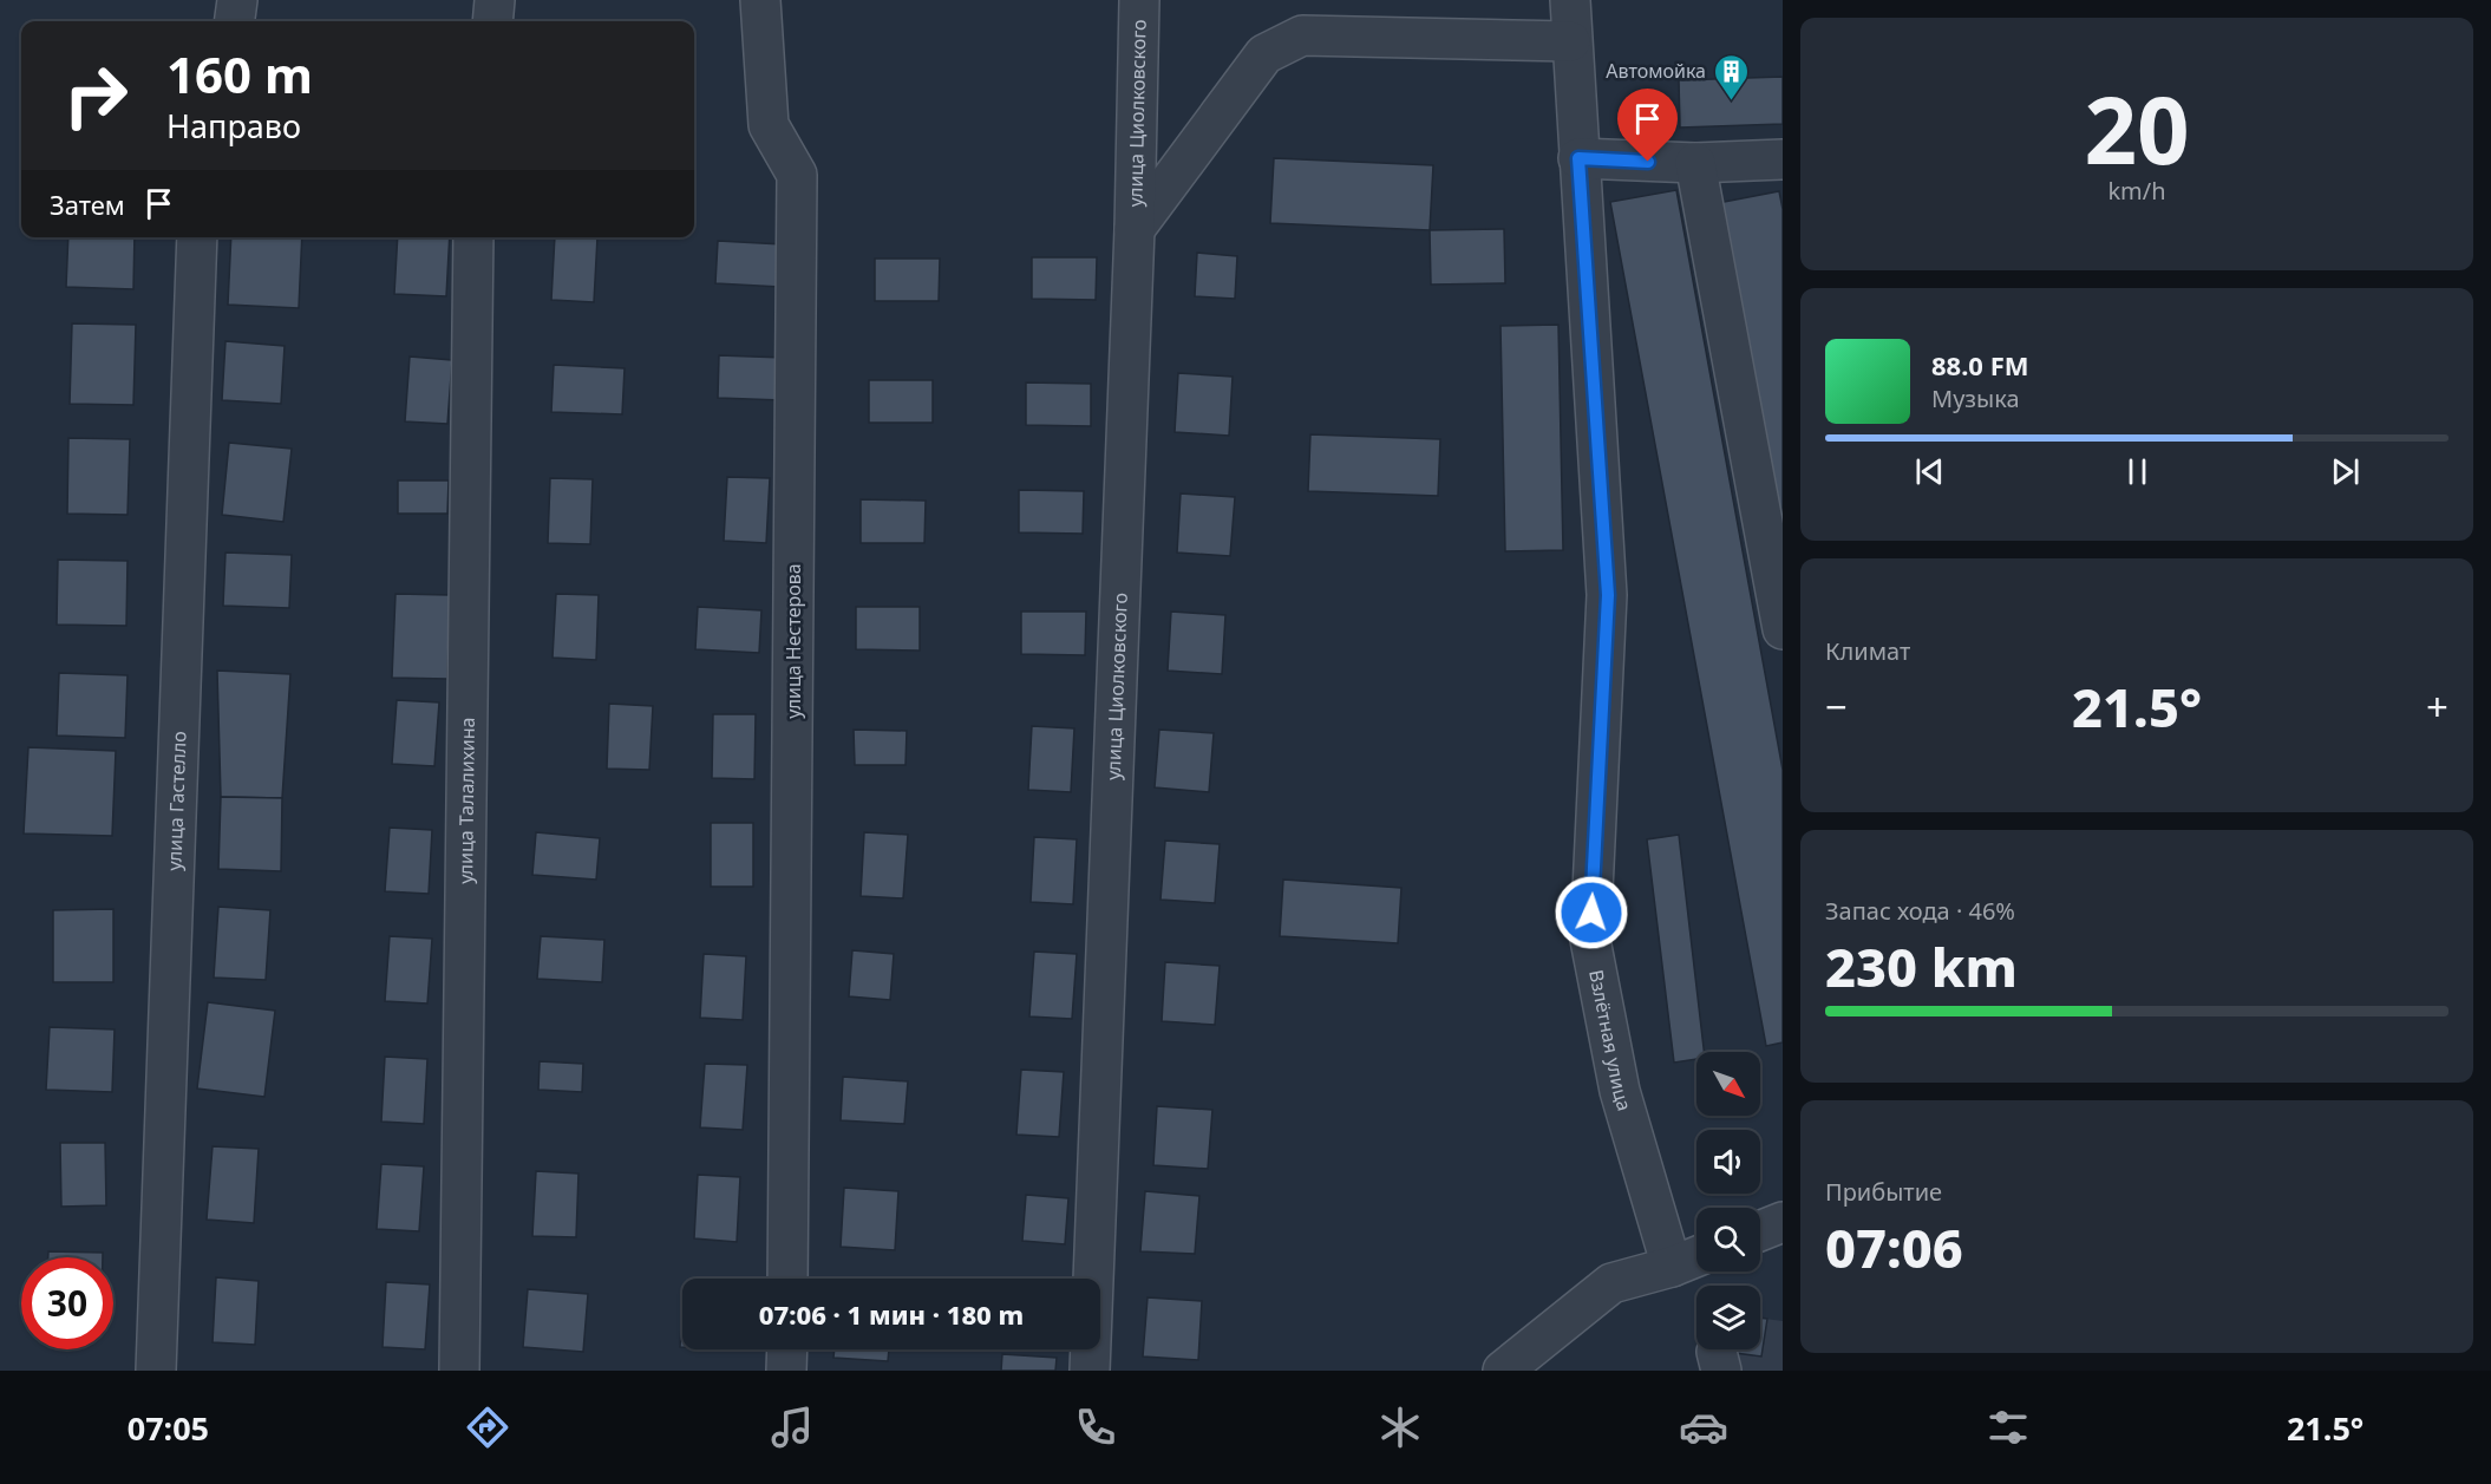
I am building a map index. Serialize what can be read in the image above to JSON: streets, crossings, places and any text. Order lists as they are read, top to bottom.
{
  "streets": {
    "street": [
      "улица Циолковского",
      "улица Нестерова",
      "улица Гастелло",
      "улица Талалихина",
      "Взлётная улица"
    ]
  },
  "places": {
    "building": ["Автомойка"]
  },
  "north": "bottom right",
  "page": {
    "tile": [
      ["20", "km/h"],
      "Климат",
      ["Запас хода · 46%", "230 km"],
      ["Прибытие", "07:06"]
    ],
    "turn": ["160 m", "Направо"],
    "then": "Затем",
    "song": ["88.0 FM", "Музыка"],
    "heat": ["−", "21.5°", "+"],
    "limit": "30",
    "trip": "07:06 · 1 мин · 180 m",
    "tabs": ["07:05", "21.5°"]
  }
}
